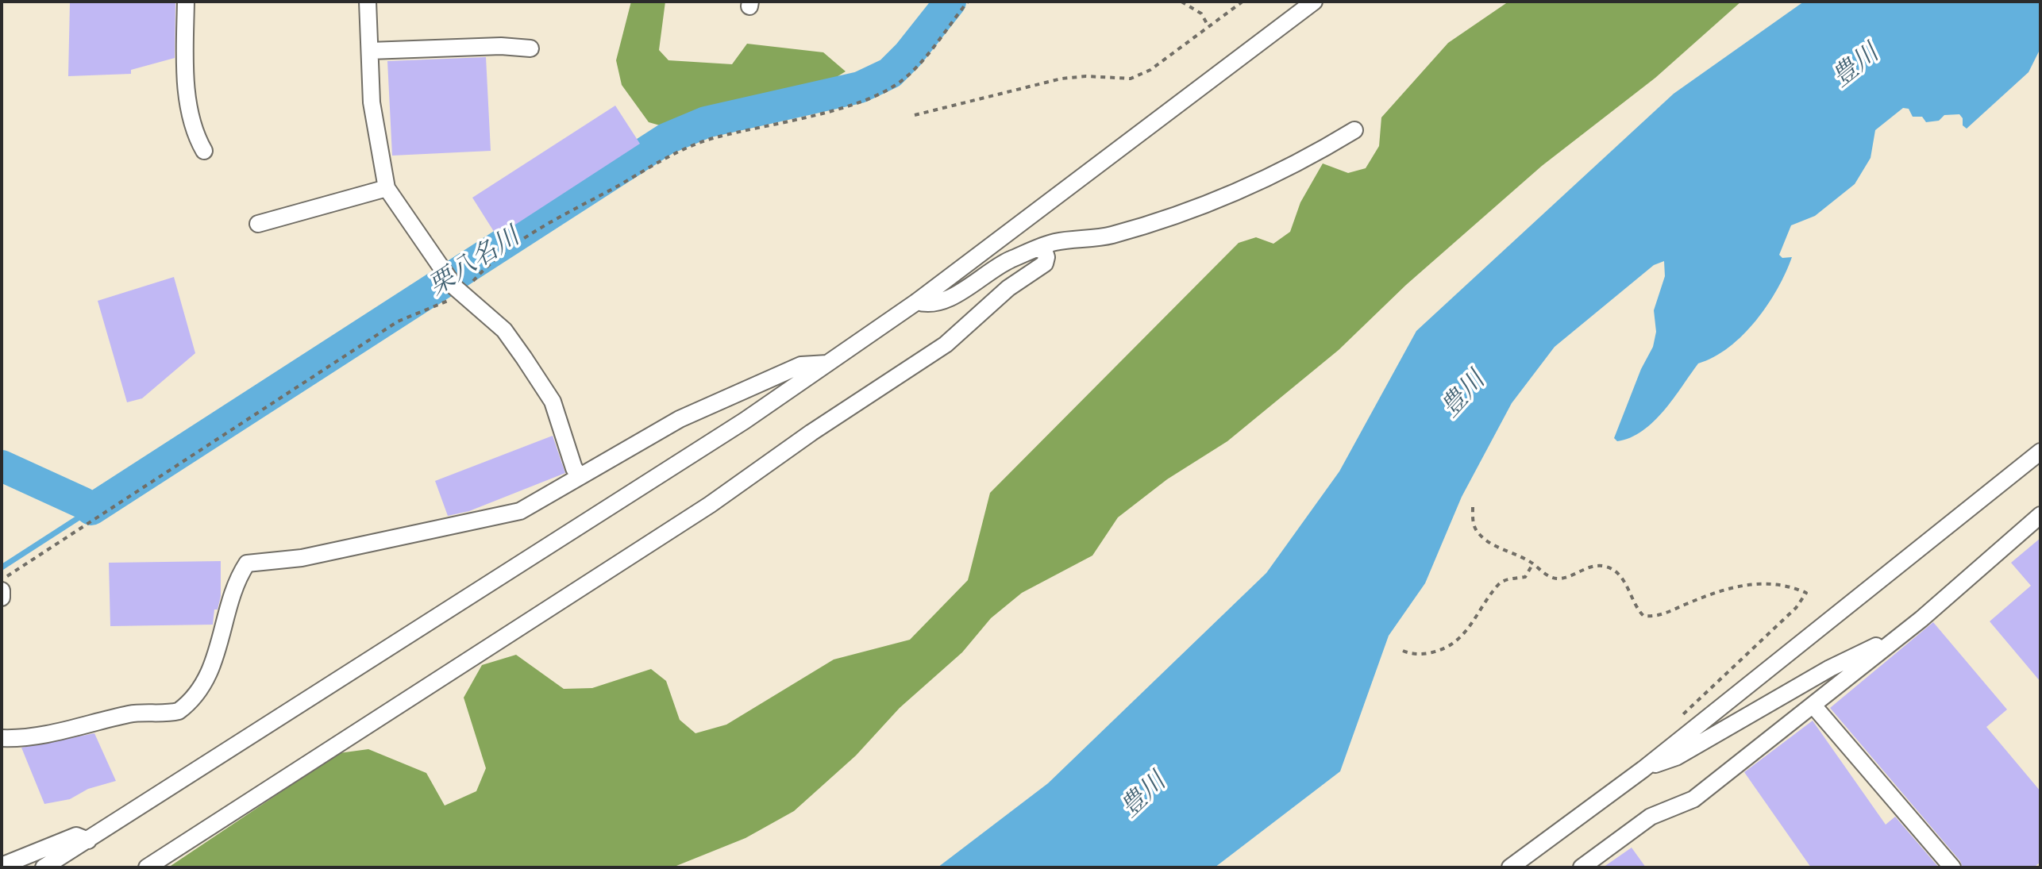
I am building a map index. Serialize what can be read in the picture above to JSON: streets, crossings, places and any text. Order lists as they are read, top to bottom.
{
  "water": ["豊川", "栗八名川"]
}
